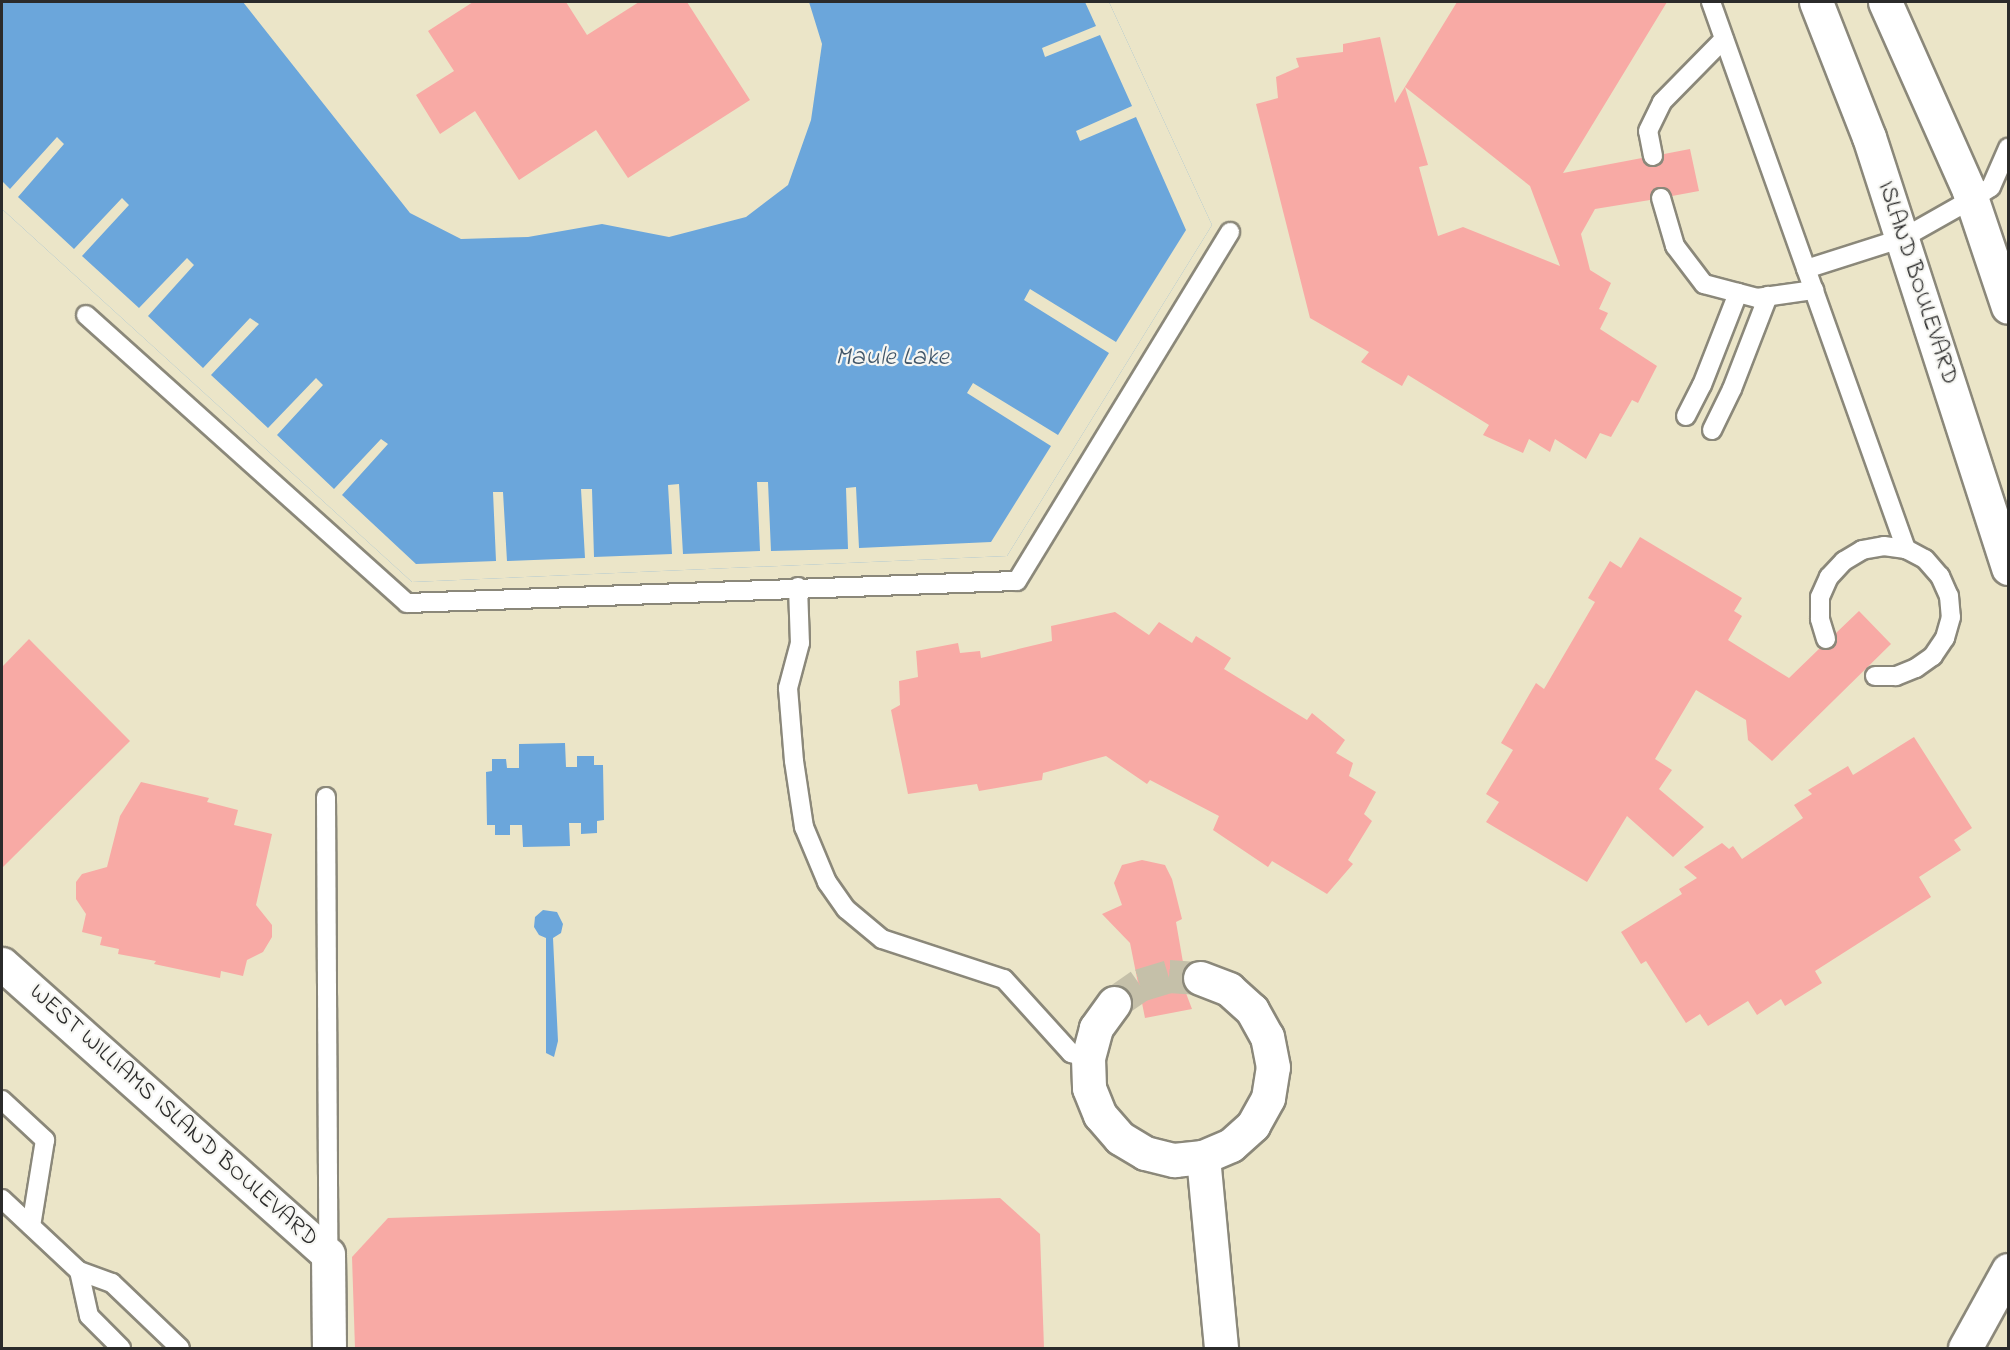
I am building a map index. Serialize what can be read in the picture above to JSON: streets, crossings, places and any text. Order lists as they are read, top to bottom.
{
  "streets": {
    "street": ["ISLAND BOULEVARD", "WEST WILLIAMS ISLAND BOULEVARD"]
  },
  "water": ["Maule Lake"]
}
